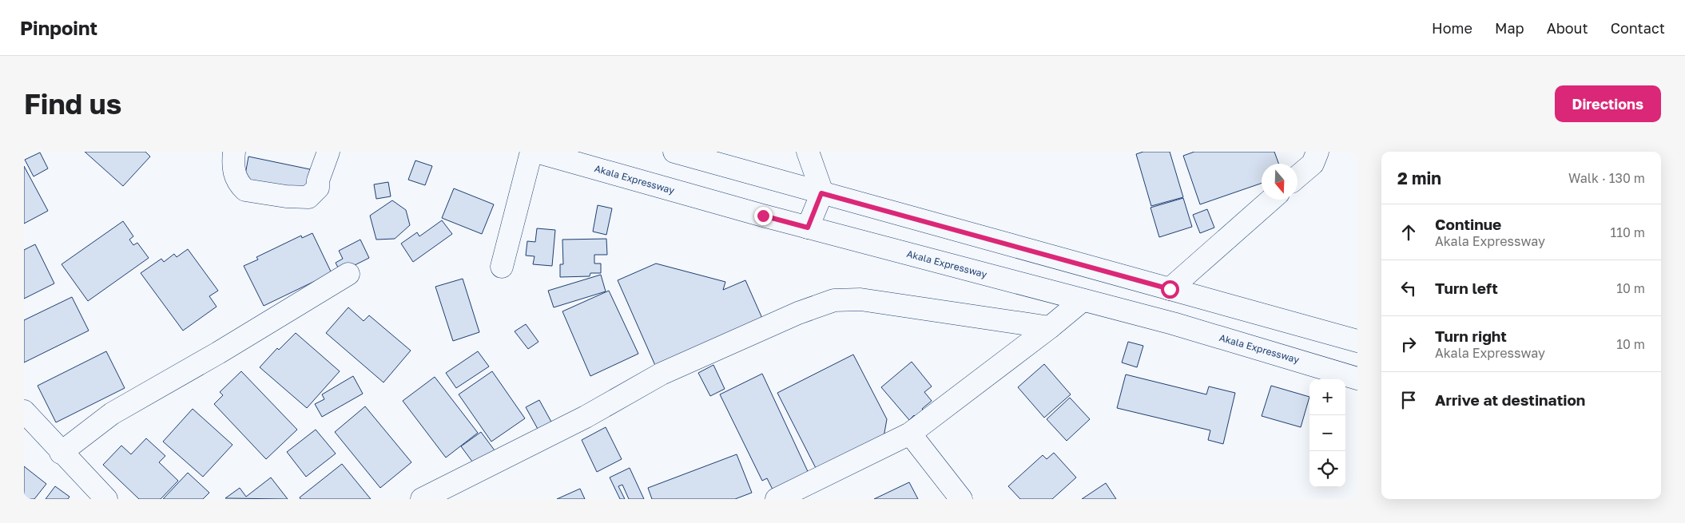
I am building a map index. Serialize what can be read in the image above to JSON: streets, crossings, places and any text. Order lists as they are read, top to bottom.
{
  "streets": {
    "street": ["Akala Expressway"]
  },
  "north": "bottom",
  "page": {
    "header": "Pinpoint",
    "nav": [
      "Home",
      "Map",
      "About",
      "Contact"
    ],
    "buttons": "Directions",
    "title": "Find us",
    "heading": ["2 min", "Walk · 130 m"],
    "list": [
      ["Continue", "Akala Expressway", "110 m"],
      ["Turn left", "10 m"],
      ["Turn right", "Akala Expressway", "10 m"],
      "Arrive at destination"
    ],
    "map_buttons": ["+", "−"]
  }
}
